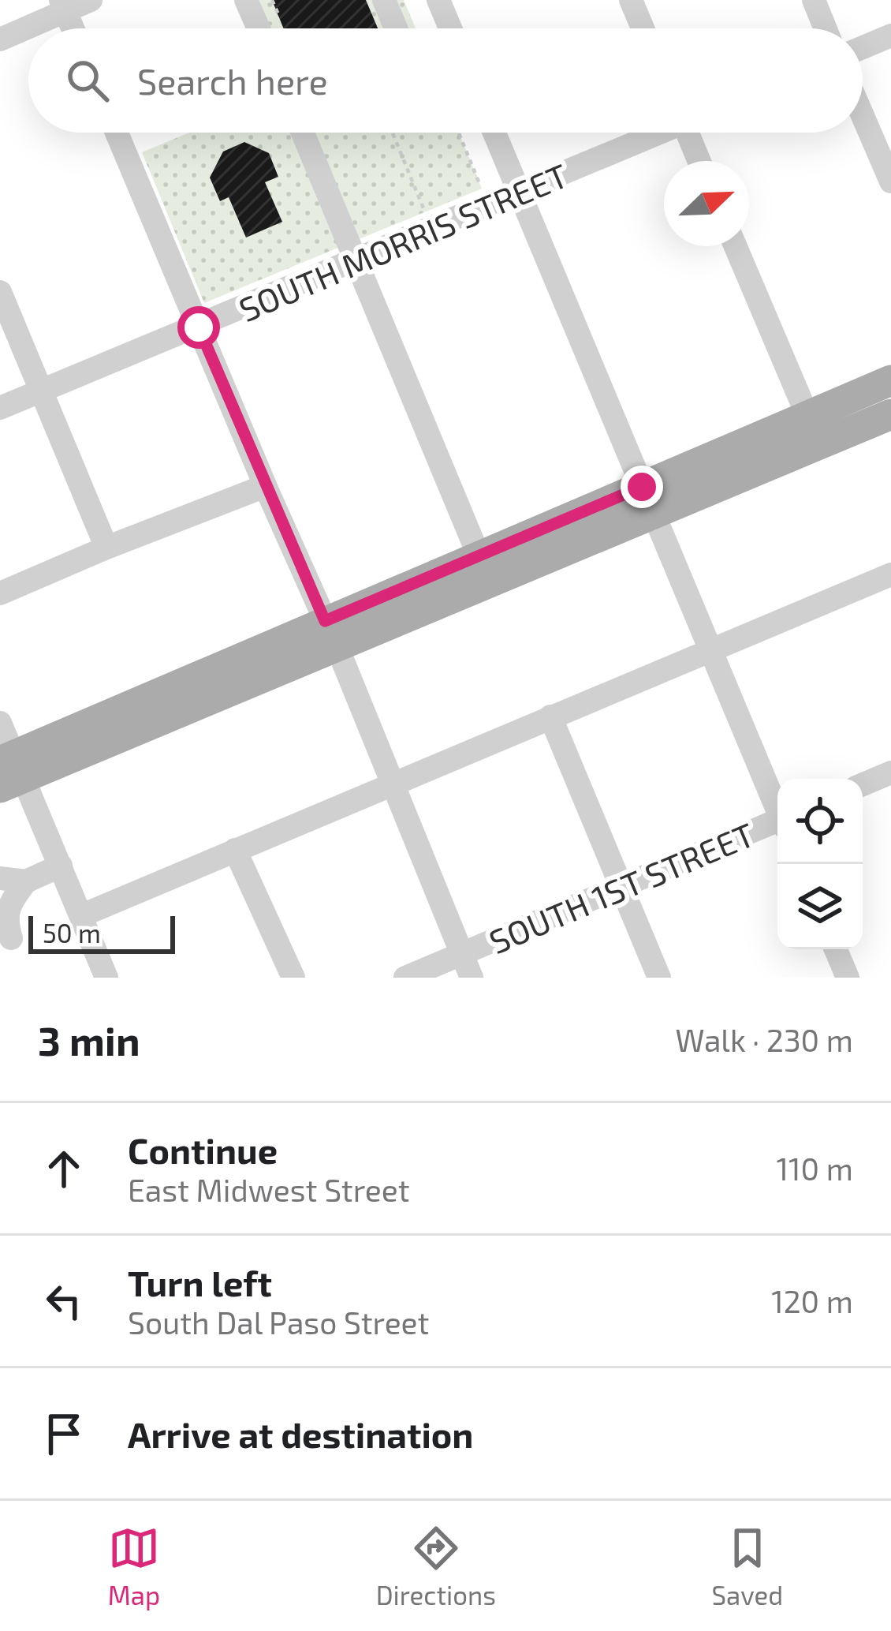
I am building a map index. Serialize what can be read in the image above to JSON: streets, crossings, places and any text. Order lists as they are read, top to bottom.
{
  "streets": {
    "street": ["SOUTH MORRIS STREET", "SOUTH 1ST STREET"]
  },
  "scale_bar": "50 m",
  "north": "top right",
  "page": {
    "search": "Search here",
    "scale": "50 m",
    "heading": ["3 min", "Walk · 230 m"],
    "list": [
      ["Continue", "East Midwest Street", "110 m"],
      ["Turn left", "South Dal Paso Street", "120 m"],
      "Arrive at destination"
    ],
    "nav": ["Map", "Directions", "Saved"]
  }
}
